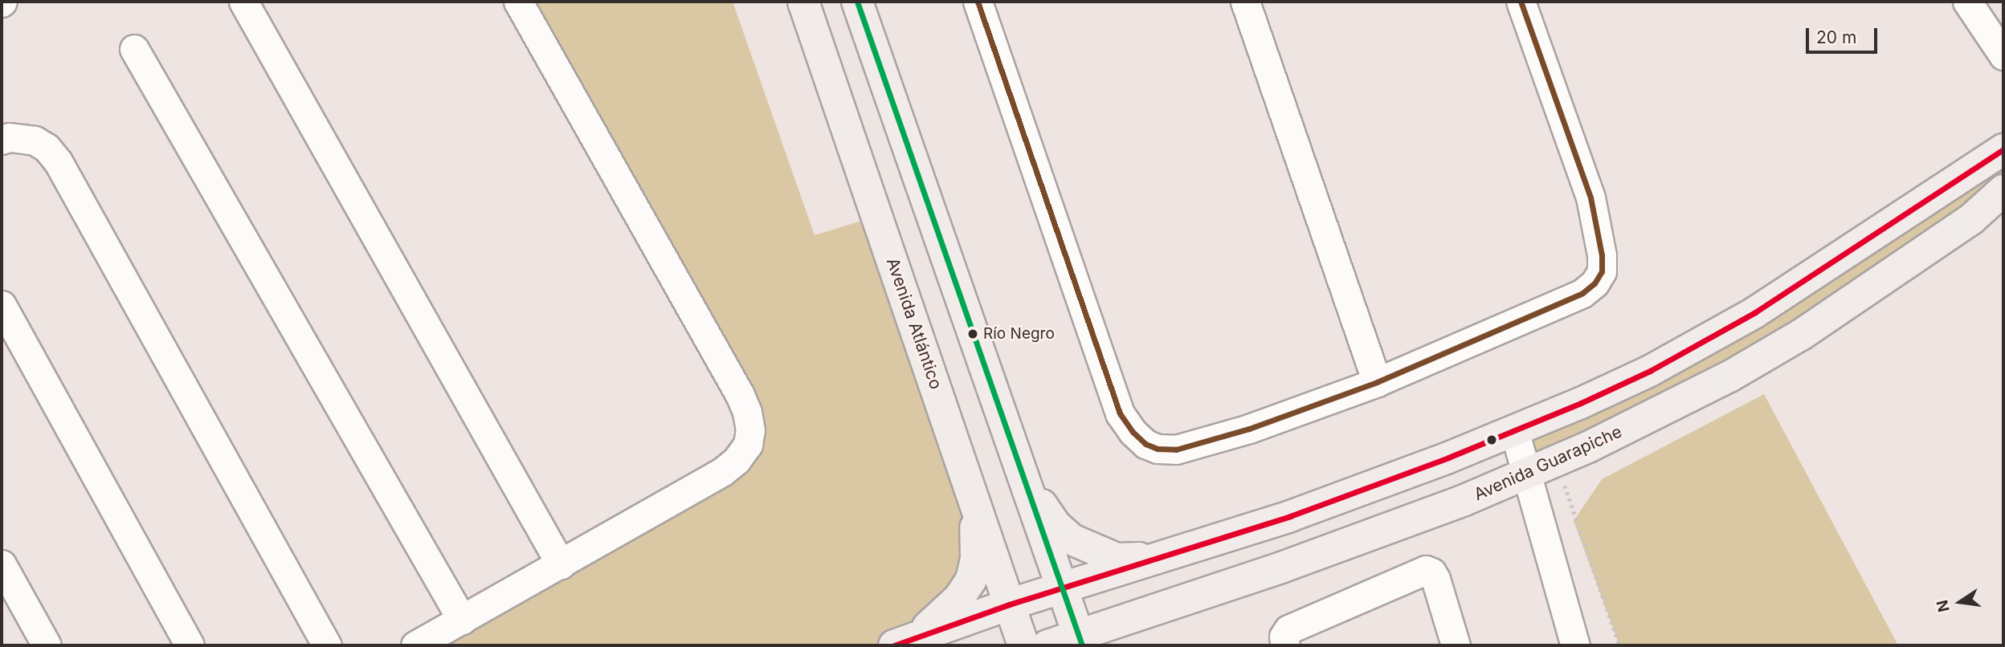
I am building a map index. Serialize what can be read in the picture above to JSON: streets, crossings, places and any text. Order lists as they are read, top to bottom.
{
  "streets": {
    "street": ["Avenida Atlántico", "Avenida Guarapiche"]
  },
  "places": ["Río Negro"],
  "scale_bar": "20 m",
  "north": "left"
}
